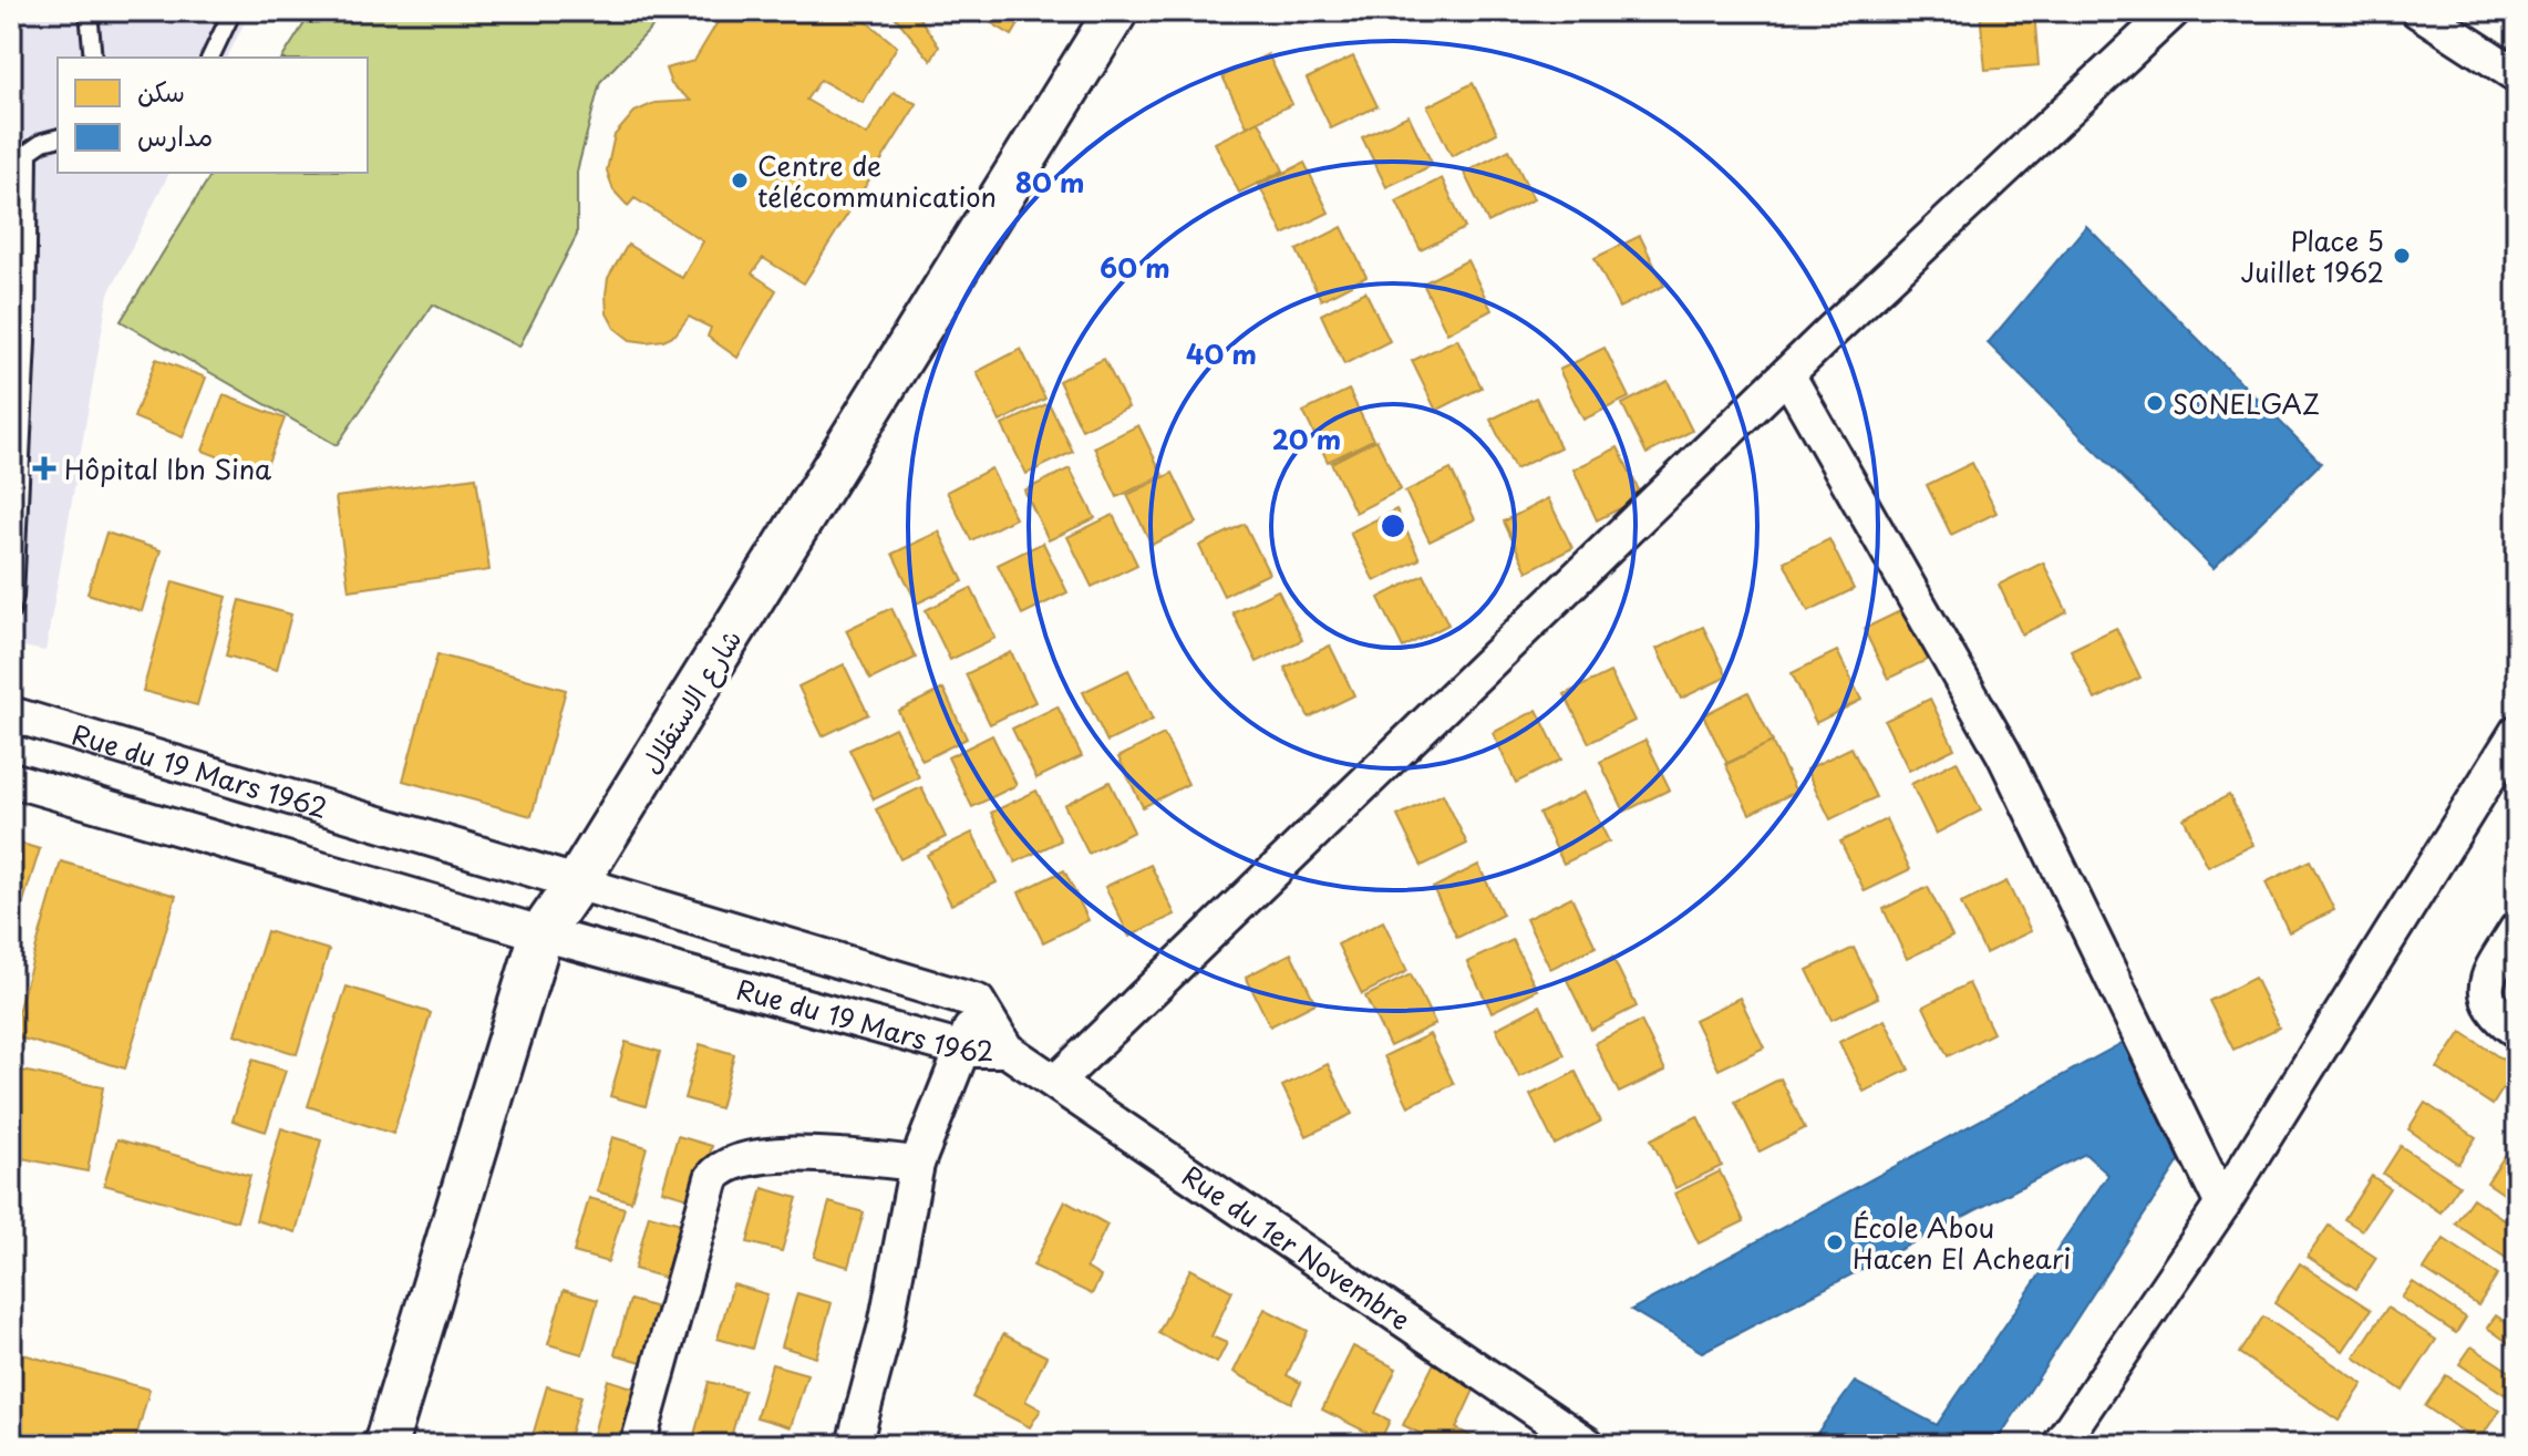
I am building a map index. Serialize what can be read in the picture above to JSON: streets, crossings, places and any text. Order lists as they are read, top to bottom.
{
  "streets": {
    "street": ["شارع الاستقلال", "Rue du 19 Mars 1962", "Rue du 1er Novembre"]
  },
  "crossings": [
    ["شارع الاستقلال", "Rue du 19 Mars 1962"],
    ["Rue du 19 Mars 1962", "Rue du 1er Novembre"]
  ],
  "places": {
    "other": [
      "Centre de télécommunication",
      "Place 5 Juillet 1962",
      "SONELGAZ",
      "École Abou Hacen El Acheari"
    ],
    "health": ["Hôpital Ibn Sina"]
  },
  "legend": ["سكن", "مدارس"],
  "rings": [
    "80 m",
    "60 m",
    "40 m",
    "20 m"
  ]
}
